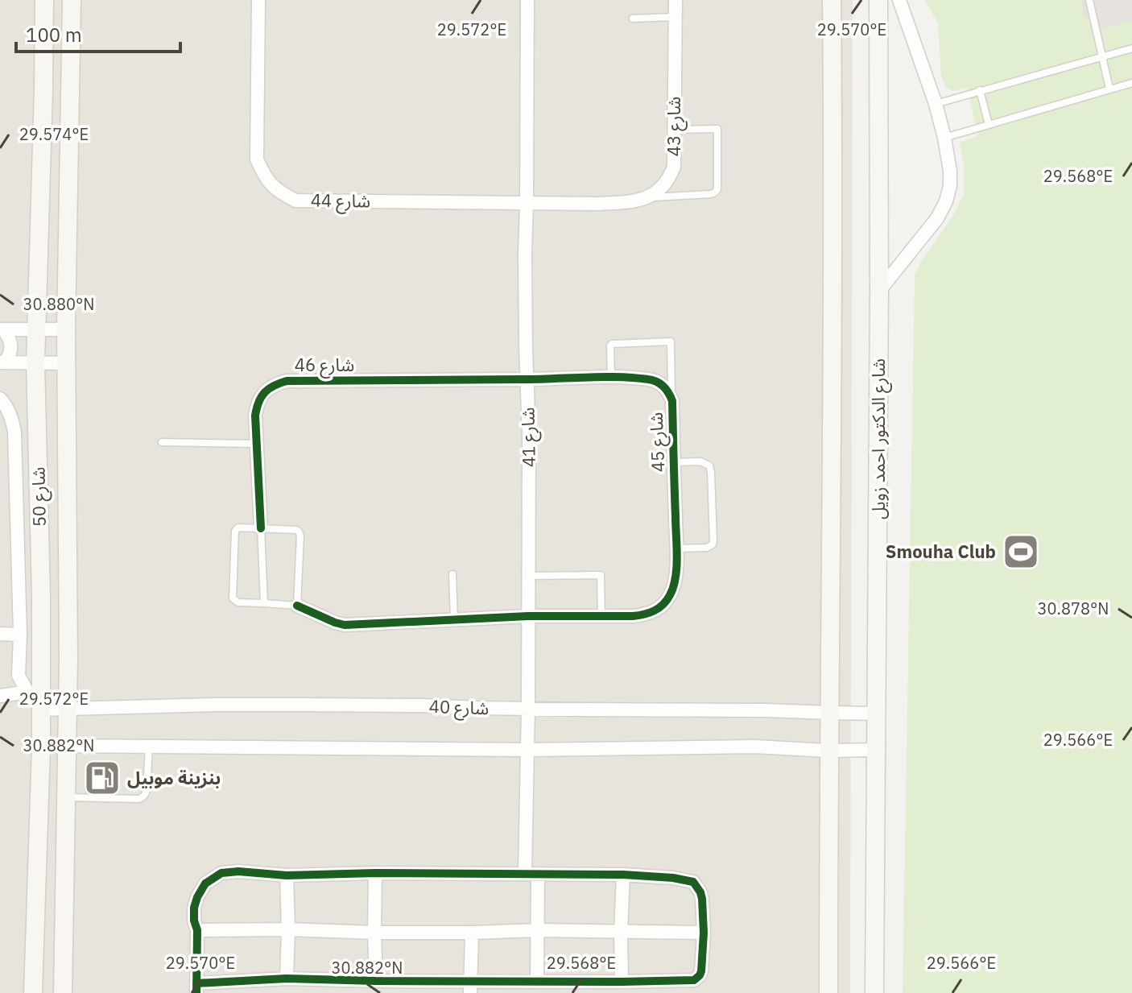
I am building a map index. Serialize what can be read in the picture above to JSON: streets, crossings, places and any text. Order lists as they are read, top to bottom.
{
  "streets": {
    "street": [
      "شارع 43",
      "شارع 44",
      "شارع 46",
      "شارع 41",
      "شارع الدكتور احمد زويل",
      "شارع 45",
      "شارع 50",
      "شارع 40"
    ]
  },
  "crossings": [
    ["شارع 44", "شارع 41"],
    ["شارع 46", "شارع 41"],
    ["شارع 46", "شارع 45"],
    ["شارع 41", "شارع 45"],
    ["شارع 41", "شارع 40"],
    ["شارع الدكتور احمد زويل", "شارع 40"],
    ["شارع 50", "شارع 40"]
  ],
  "places": {
    "sports": ["Smouha Club"],
    "fuel station": ["بنزينة موبيل"]
  },
  "scale_bar": "100 m",
  "coordinates": [
    "29.572°E",
    "29.570°E",
    "29.574°E",
    "29.568°E",
    "30.880°N",
    "30.878°N",
    "29.566°E",
    "30.882°N"
  ]
}
